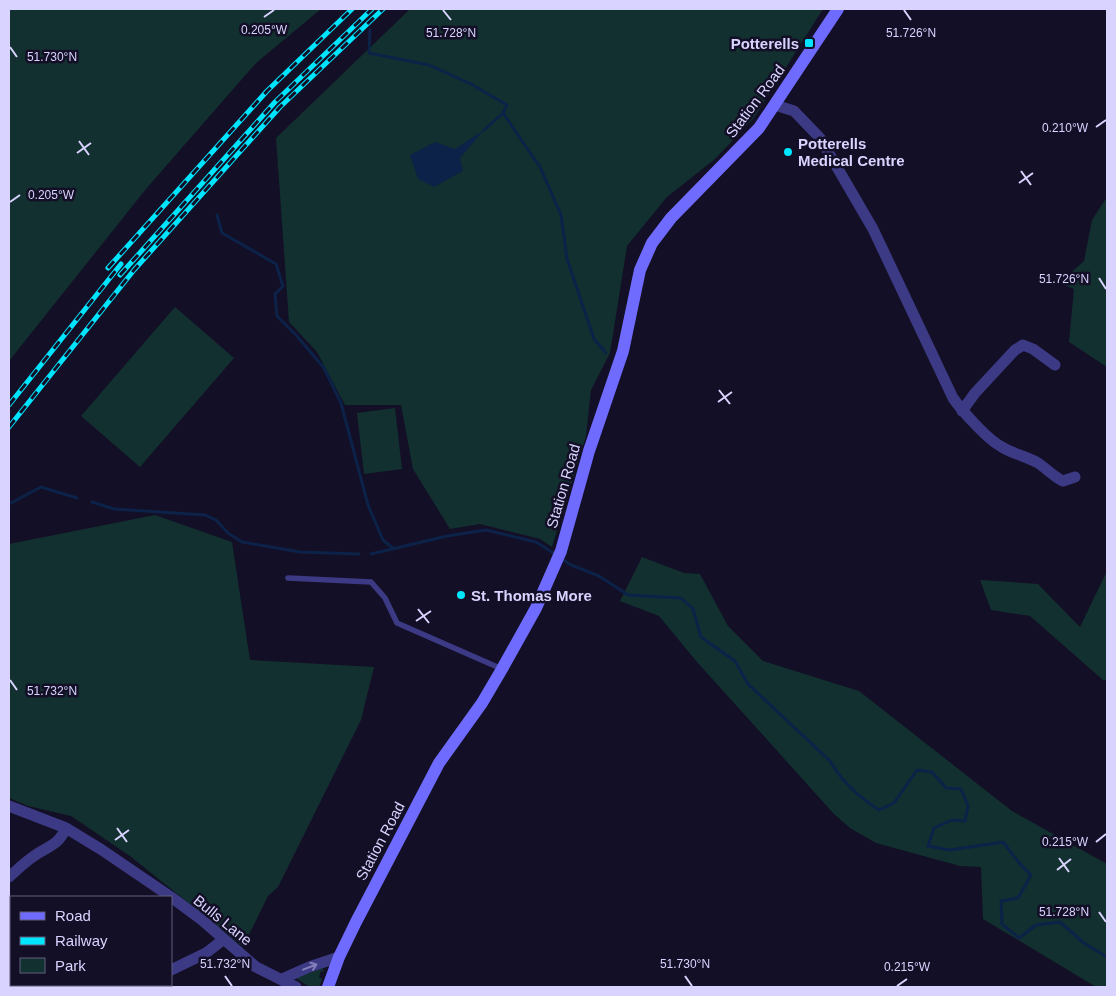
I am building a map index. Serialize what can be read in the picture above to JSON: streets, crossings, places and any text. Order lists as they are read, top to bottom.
{
  "streets": {
    "street": ["Station Road", "Bulls Lane"]
  },
  "places": {
    "transit": ["Potterells"],
    "other": ["Potterells Medical Centre", "St. Thomas More"]
  },
  "legend": ["Road", "Railway", "Park"],
  "coordinates": [
    "0.205°W",
    "51.728°N",
    "51.726°N",
    "51.730°N",
    "0.210°W",
    "51.732°N",
    "0.215°W"
  ]
}
